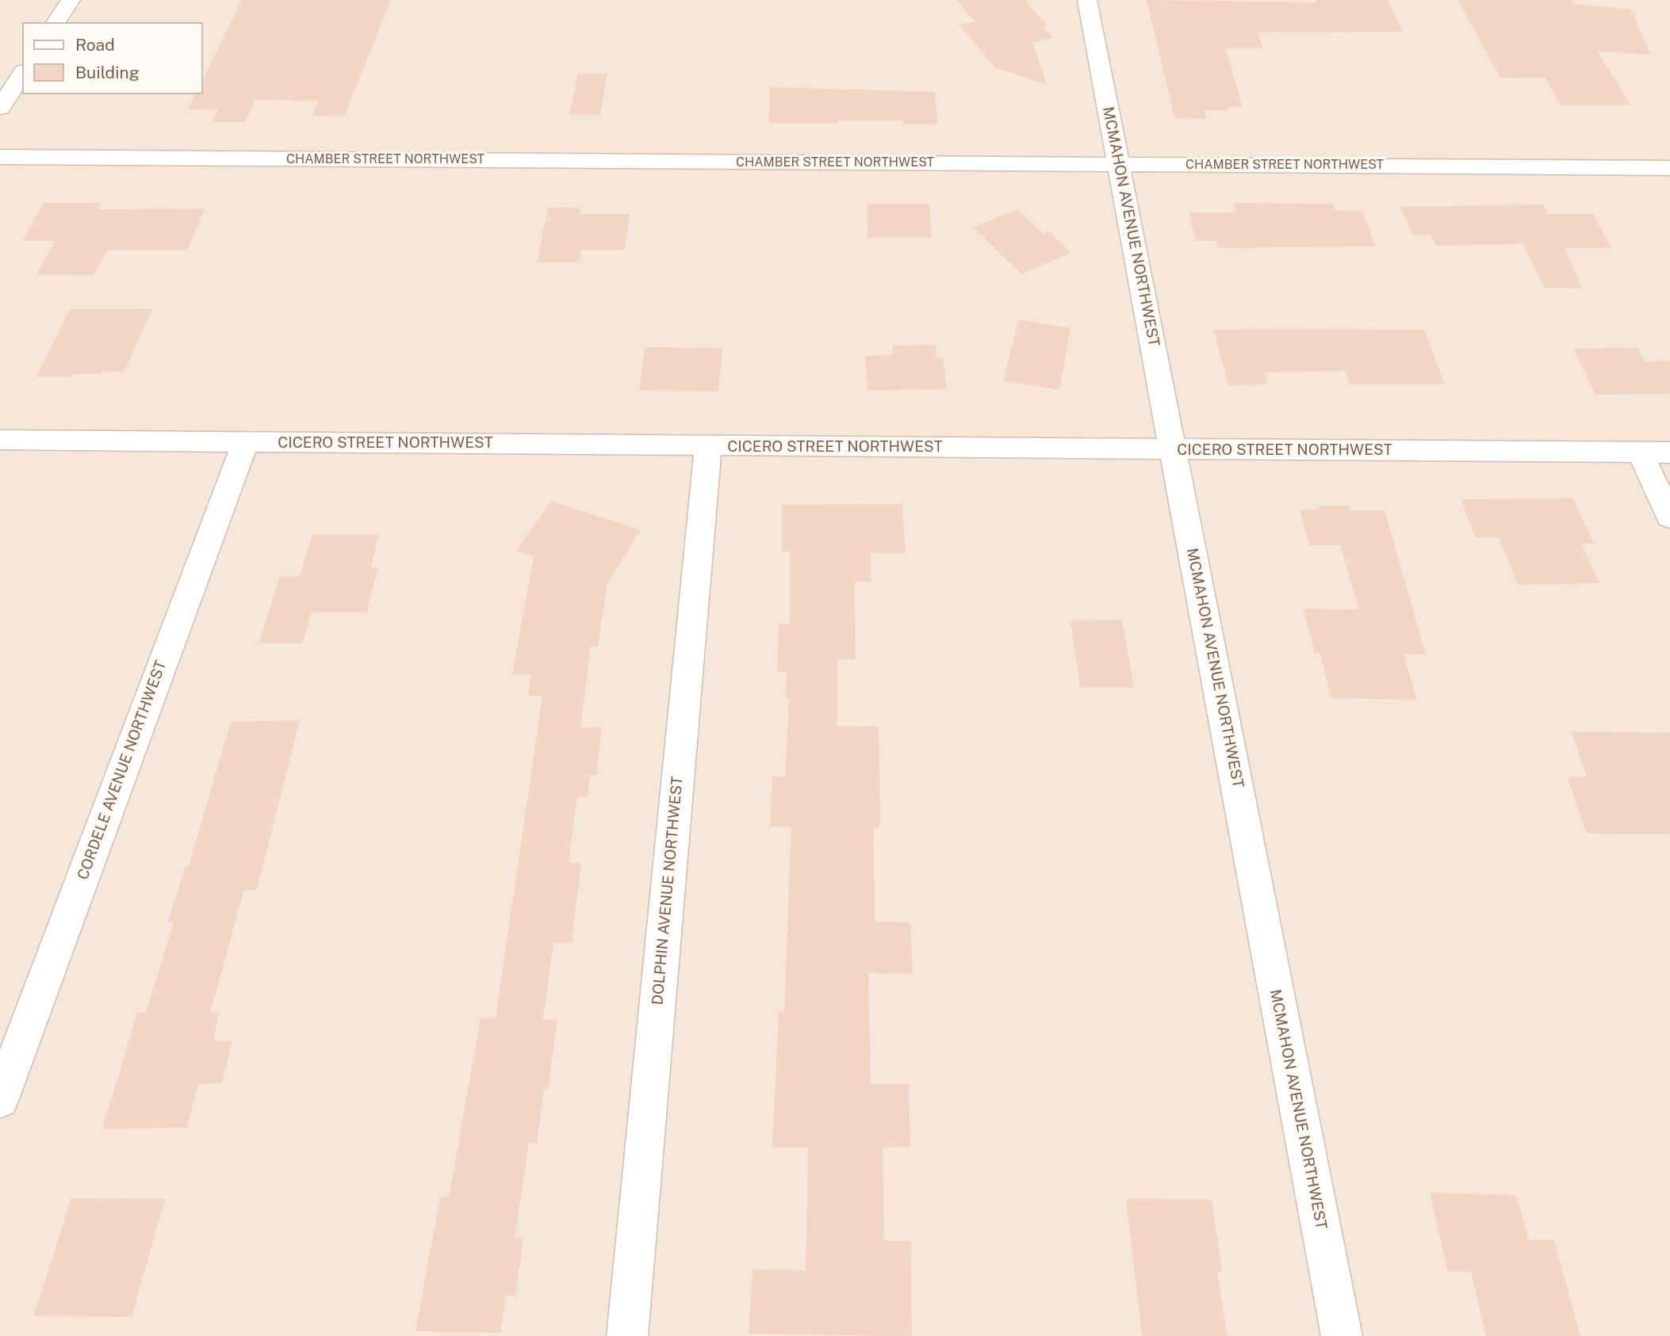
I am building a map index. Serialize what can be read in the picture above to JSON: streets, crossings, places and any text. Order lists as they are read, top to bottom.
{
  "streets": {
    "street": [
      "CHAMBER STREET NORTHWEST",
      "MCMAHON AVENUE NORTHWEST",
      "CICERO STREET NORTHWEST",
      "CORDELE AVENUE NORTHWEST",
      "DOLPHIN AVENUE NORTHWEST"
    ]
  },
  "crossings": [
    ["CHAMBER STREET NORTHWEST", "MCMAHON AVENUE NORTHWEST"],
    ["MCMAHON AVENUE NORTHWEST", "CICERO STREET NORTHWEST"],
    ["CICERO STREET NORTHWEST", "CORDELE AVENUE NORTHWEST"],
    ["CICERO STREET NORTHWEST", "DOLPHIN AVENUE NORTHWEST"]
  ],
  "legend": ["Road", "Building"]
}
